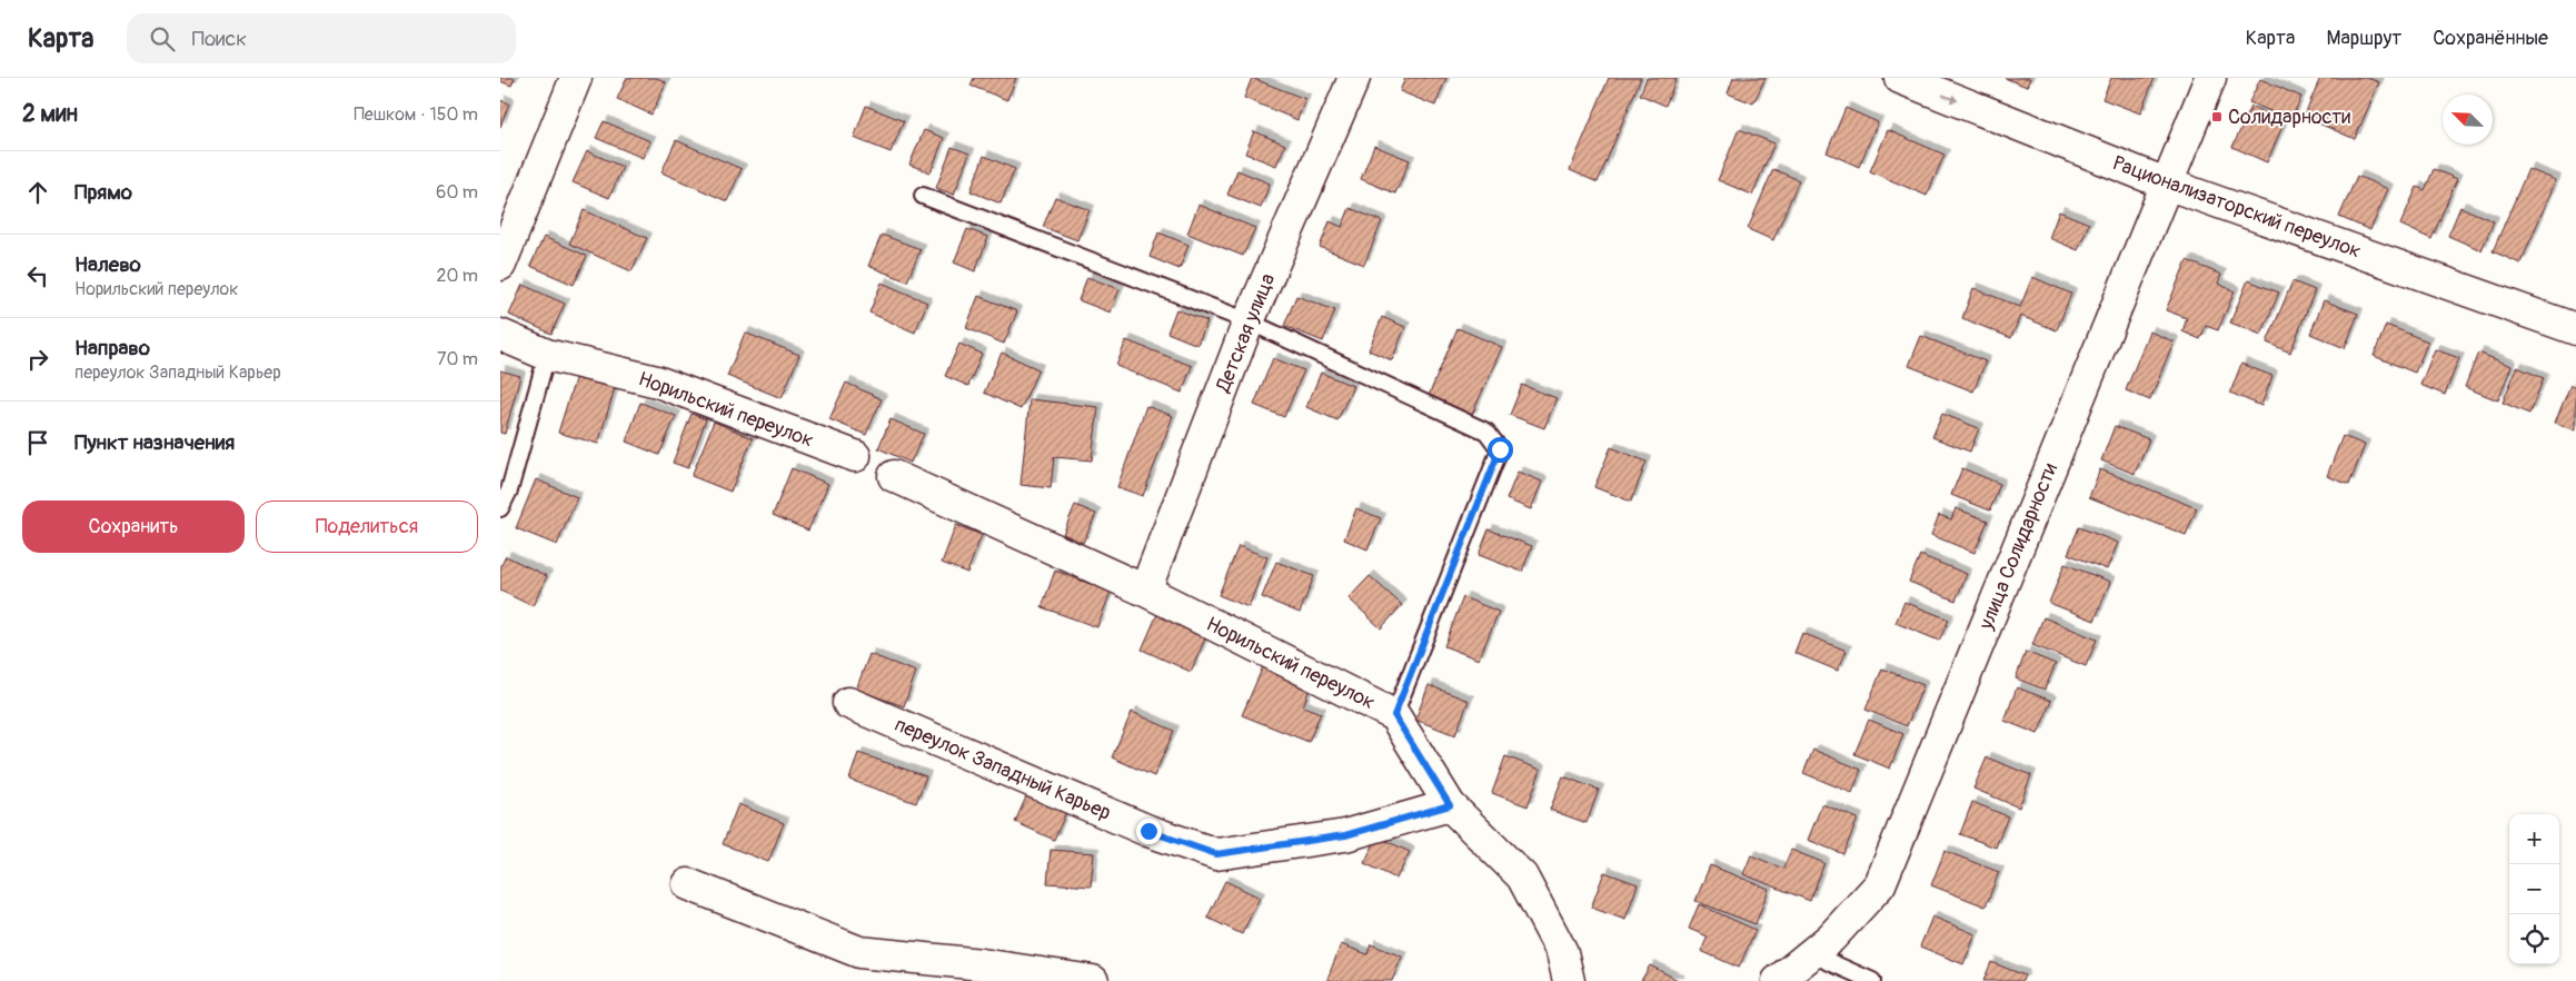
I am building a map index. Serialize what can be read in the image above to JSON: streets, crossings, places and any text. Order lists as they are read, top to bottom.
{
  "streets": {
    "street": [
      "Рационализаторский переулок",
      "Детская улица",
      "Норильский переулок",
      "улица Солидарности",
      "переулок Западный Карьер"
    ]
  },
  "crossings": [
    ["Рационализаторский переулок", "улица Солидарности"],
    ["Детская улица", "Норильский переулок"],
    ["Норильский переулок", "переулок Западный Карьер"]
  ],
  "one_way": ["Рационализаторский переулок"],
  "places": {
    "transit": ["Солидарности"]
  },
  "north": "top left",
  "page": {
    "header": "Карта",
    "search": "Поиск",
    "nav": ["Карта", "Маршрут", "Сохранённые"],
    "heading": ["2 мин", "Пешком · 150 m"],
    "list": [
      ["Прямо", "60 m"],
      ["Налево", "Норильский переулок", "20 m"],
      ["Направо", "переулок Западный Карьер", "70 m"],
      "Пункт назначения"
    ],
    "buttons": ["Сохранить", "Поделиться"],
    "map_buttons": ["+", "−"]
  }
}
